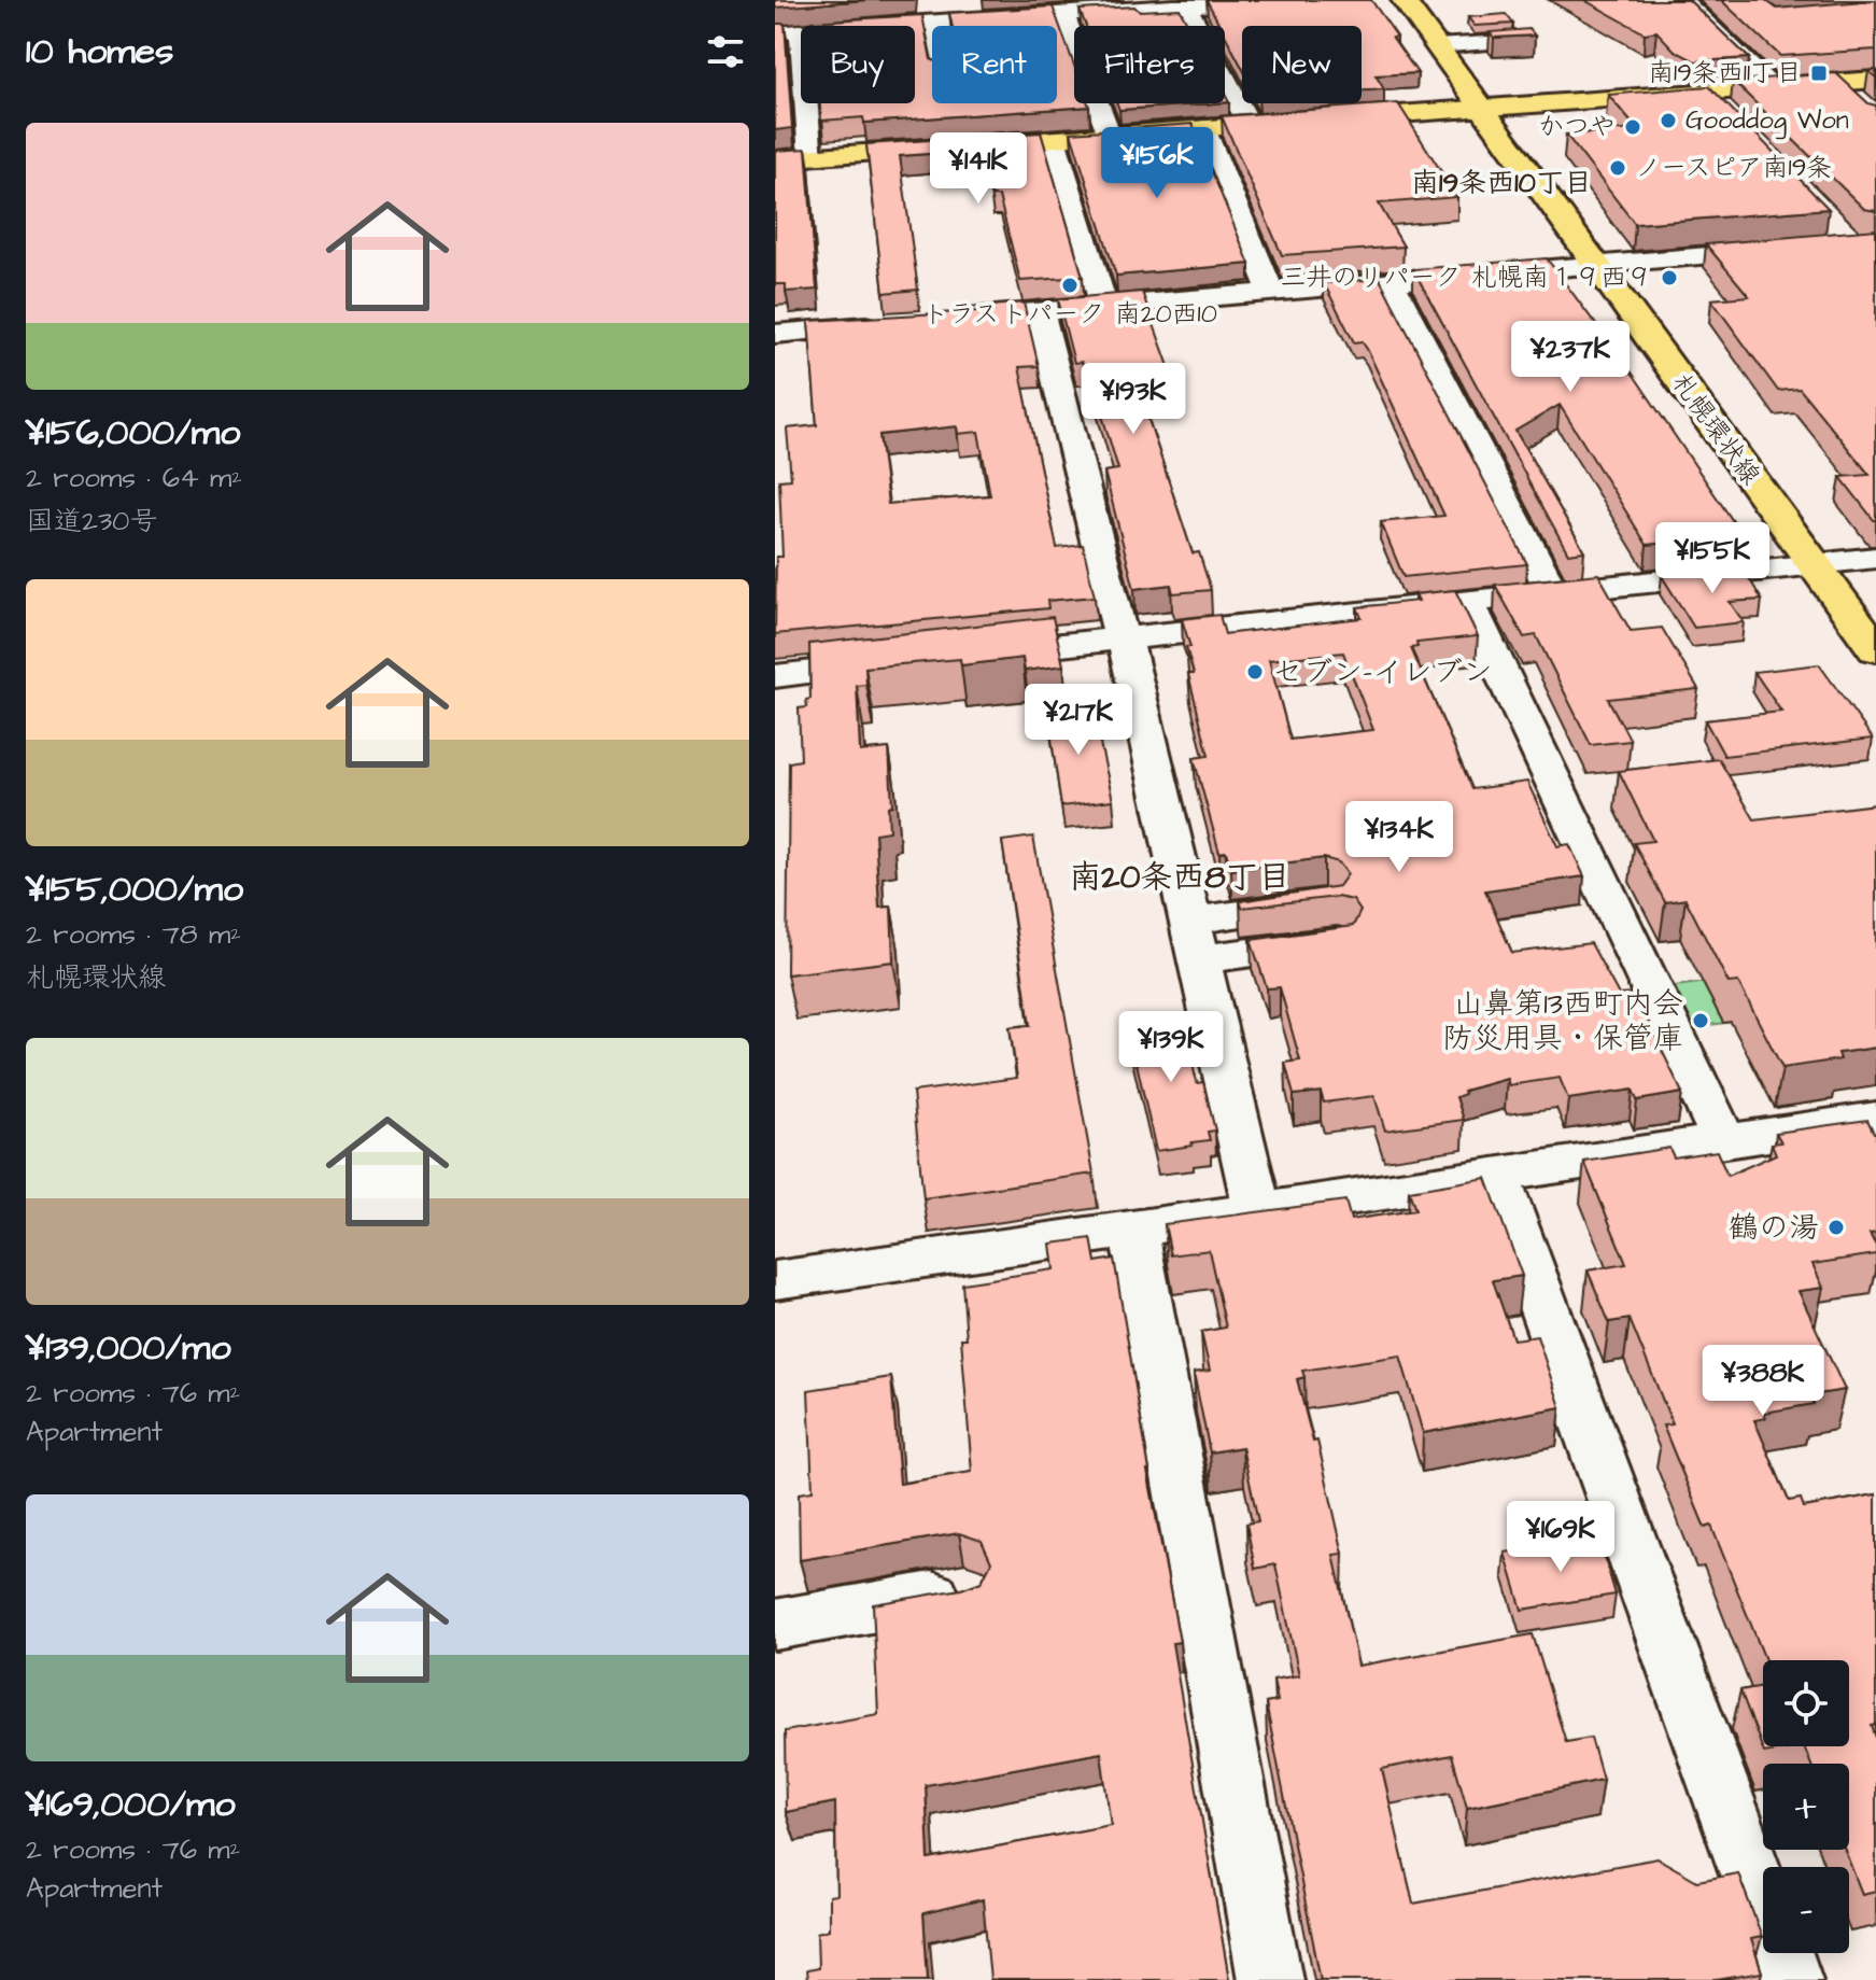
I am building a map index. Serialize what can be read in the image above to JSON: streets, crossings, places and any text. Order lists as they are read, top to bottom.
{
  "streets": {
    "main road": ["札幌環状線"]
  },
  "districts": ["南19条西10丁目", "南20条西8丁目"],
  "places": {
    "transit": ["南19条西11丁目"],
    "other": [
      "Gooddog Won",
      "かつや",
      "ノースピア南19条",
      "三井のリパーク 札幌南１９西９",
      "トラストパーク 南20西10",
      "セブン-イレブン",
      "山鼻第13西町内会 防災用具・保管庫",
      "鶴の湯"
    ]
  },
  "page": {
    "heading": "10 homes",
    "chip": [
      "Buy",
      "Rent",
      "Filters",
      "New"
    ],
    "list": [
      {
        "name": "¥156,000/mo",
        "note": "2 rooms · 64 m² · 国道230号"
      },
      {
        "name": "¥155,000/mo",
        "note": "2 rooms · 78 m² · 札幌環状線"
      },
      {
        "name": "¥139,000/mo",
        "note": "2 rooms · 76 m² · Apartment"
      },
      {
        "name": "¥169,000/mo",
        "note": "2 rooms · 76 m² · Apartment"
      }
    ],
    "price": [
      "¥156K",
      "¥141K",
      "¥237K",
      "¥193K",
      "¥155K",
      "¥217K",
      "¥134K",
      "¥139K",
      "¥388K",
      "¥169K"
    ],
    "map_buttons": ["+", "−"]
  }
}
